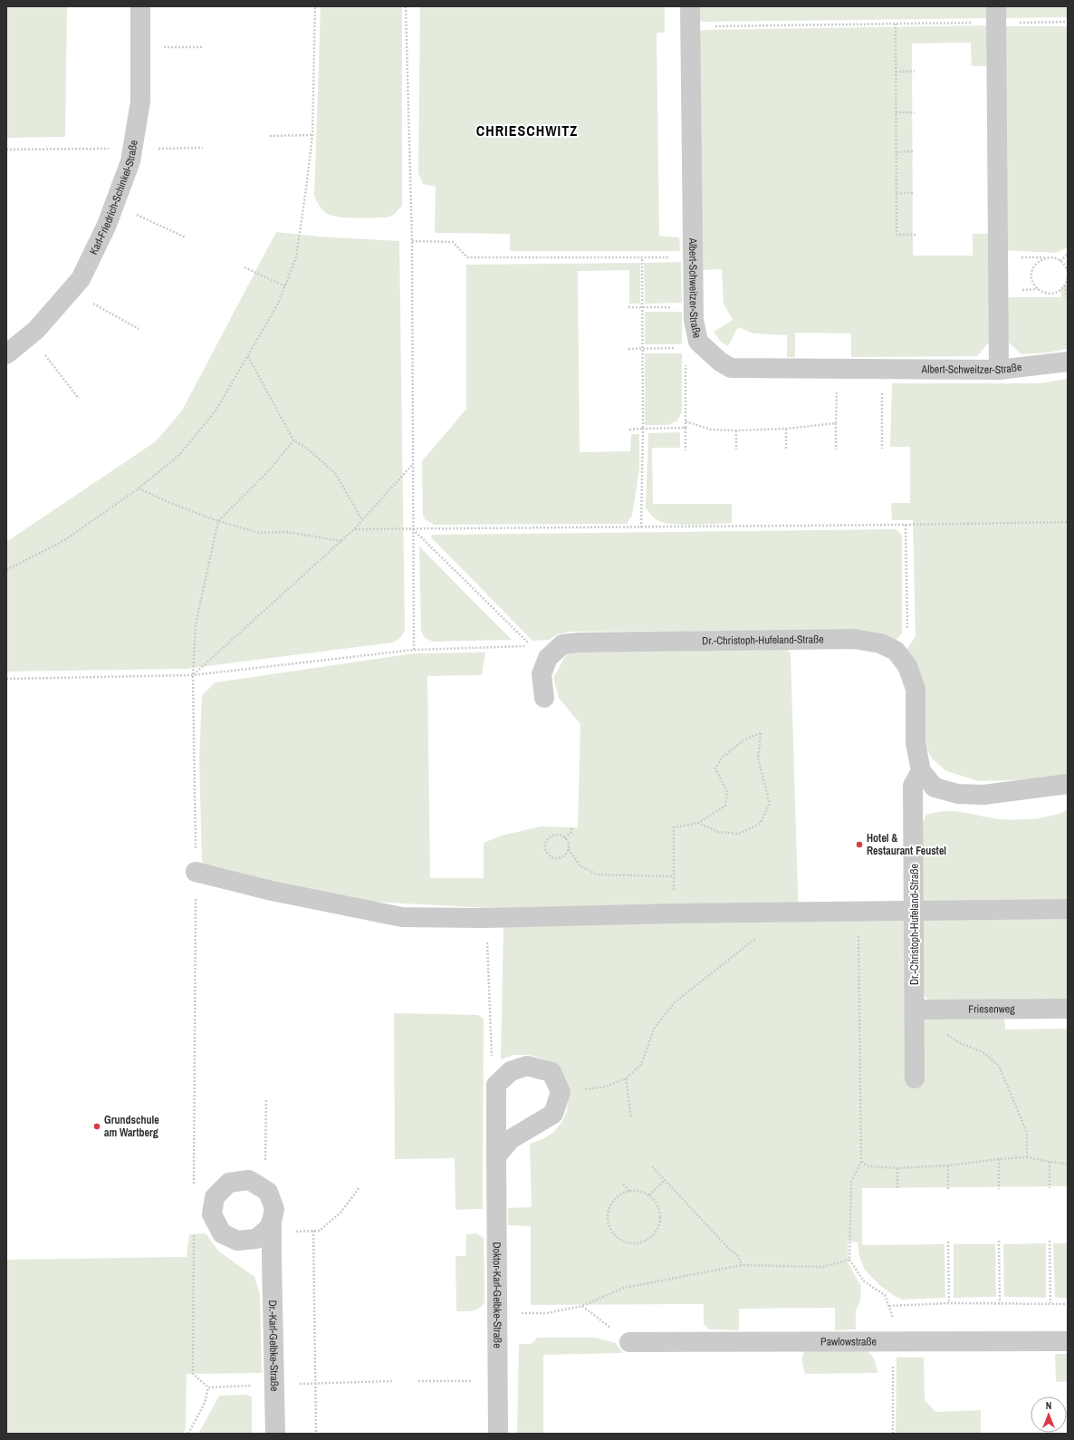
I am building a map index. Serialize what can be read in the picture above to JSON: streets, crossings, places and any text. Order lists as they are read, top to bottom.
{
  "streets": {
    "street": [
      "Karl-Friedrich-Schinkel-Straße",
      "Albert-Schweitzer-Straße",
      "Dr.-Christoph-Hufeland-Straße",
      "Friesenweg",
      "Doktor-Karl-Gelbke-Straße",
      "Pawlowstraße",
      "Dr.-Karl-Gelbke-Straße"
    ]
  },
  "crossings": [
    ["Dr.-Christoph-Hufeland-Straße", "Friesenweg"]
  ],
  "districts": ["CHRIESCHWITZ"],
  "places": ["Hotel & Restaurant Feustel", "Grundschule am Wartberg"],
  "north": "top"
}
